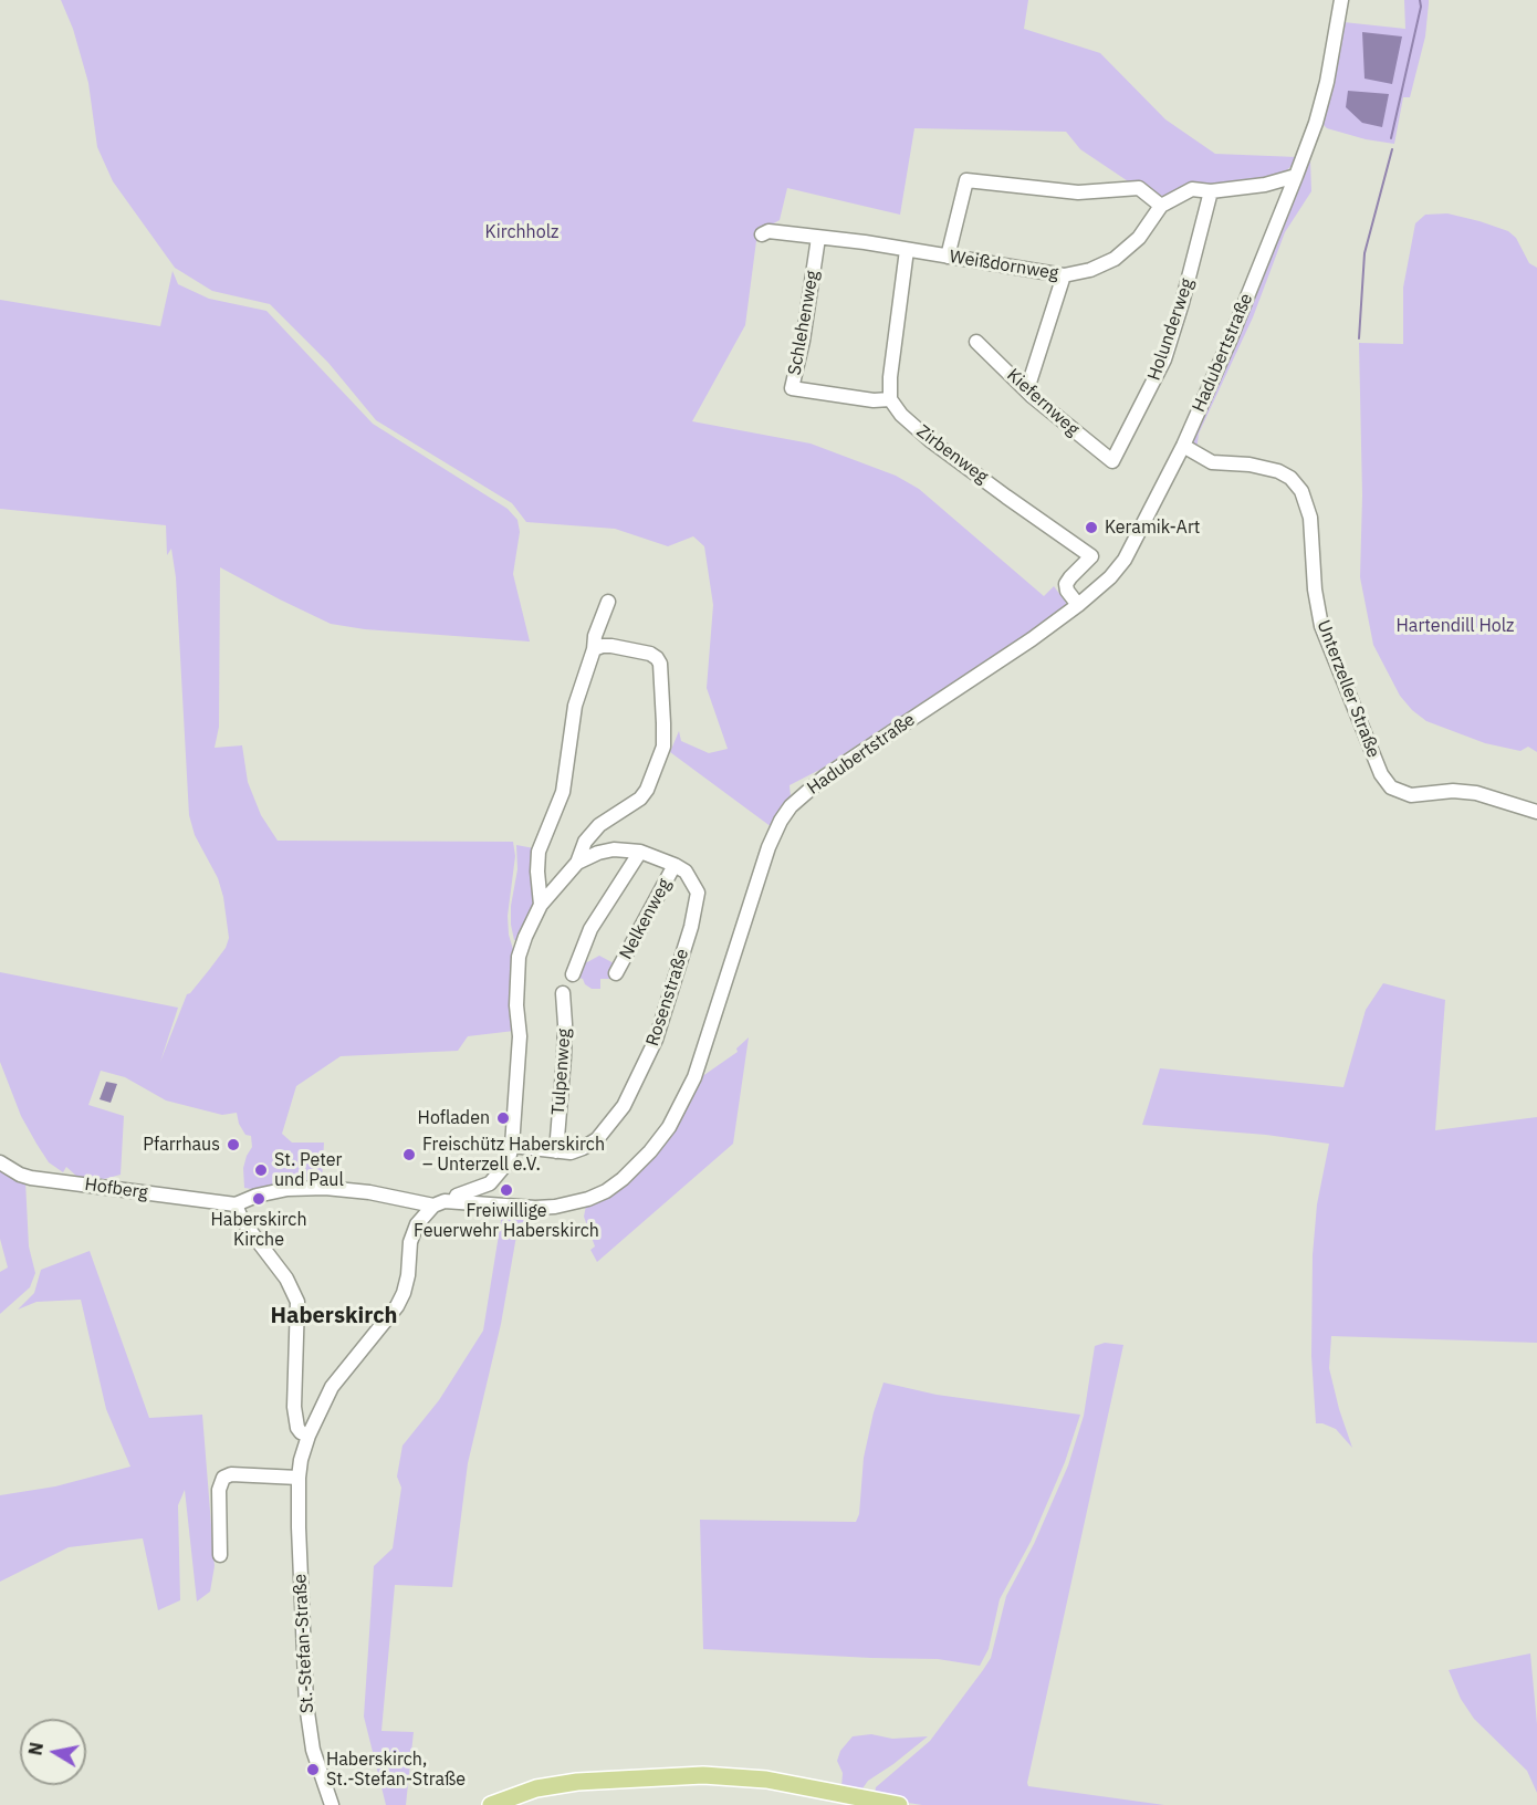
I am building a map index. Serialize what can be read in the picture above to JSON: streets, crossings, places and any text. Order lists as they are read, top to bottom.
{
  "streets": {
    "street": [
      "Weißdornweg",
      "Schlehenweg",
      "Holunderweg",
      "Hadubertstraße",
      "Kiefernweg",
      "Zirbenweg",
      "Unterzeller Straße",
      "Nelkenweg",
      "Rosenstraße",
      "Tulpenweg",
      "Hofberg",
      "St.-Stefan-Straße"
    ]
  },
  "crossings": [
    ["Weißdornweg", "Schlehenweg"],
    ["Weißdornweg", "Holunderweg"],
    ["Weißdornweg", "Hadubertstraße"],
    ["Schlehenweg", "Zirbenweg"],
    ["Holunderweg", "Kiefernweg"],
    ["Hadubertstraße", "Zirbenweg"],
    ["Hadubertstraße", "Unterzeller Straße"],
    ["Hadubertstraße", "Rosenstraße"],
    ["Nelkenweg", "Rosenstraße"],
    ["Rosenstraße", "Tulpenweg"]
  ],
  "districts": ["Haberskirch"],
  "parks": ["Kirchholz", "Hartendill Holz"],
  "places": [
    "Keramik-Art",
    "Hofladen",
    "Pfarrhaus",
    "Freischütz Haberskirch – Unterzell e.V.",
    "St. Peter und Paul",
    "Freiwillige Feuerwehr Haberskirch",
    "Haberskirch Kirche",
    "Haberskirch, St.-Stefan-Straße"
  ],
  "north": "left"
}
